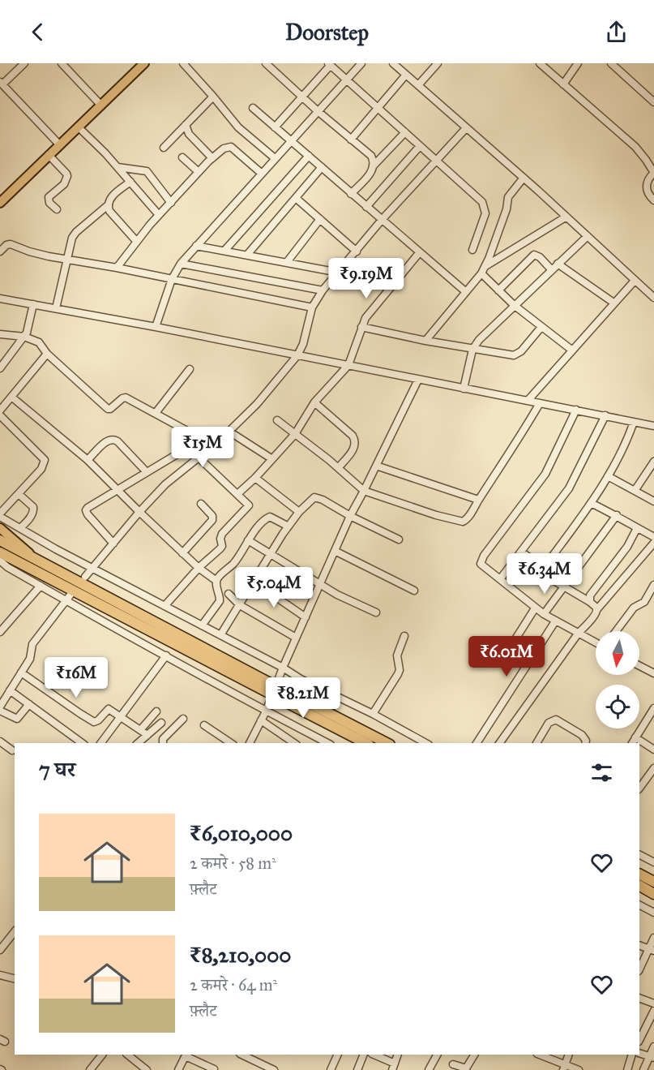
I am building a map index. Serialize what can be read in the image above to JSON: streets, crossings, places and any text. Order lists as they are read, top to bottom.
{
  "north": "bottom",
  "page": {
    "header": "Doorstep",
    "price": [
      "₹9.19M",
      "₹15M",
      "₹6.34M",
      "₹5.04M",
      "₹6.01M",
      "₹16M",
      "₹8.21M"
    ],
    "heading": "7 घर",
    "list": [
      {
        "name": "₹6,010,000",
        "note": "2 कमरे · 58 m² · फ़्लैट"
      },
      {
        "name": "₹8,210,000",
        "note": "2 कमरे · 64 m² · फ़्लैट"
      }
    ]
  }
}
